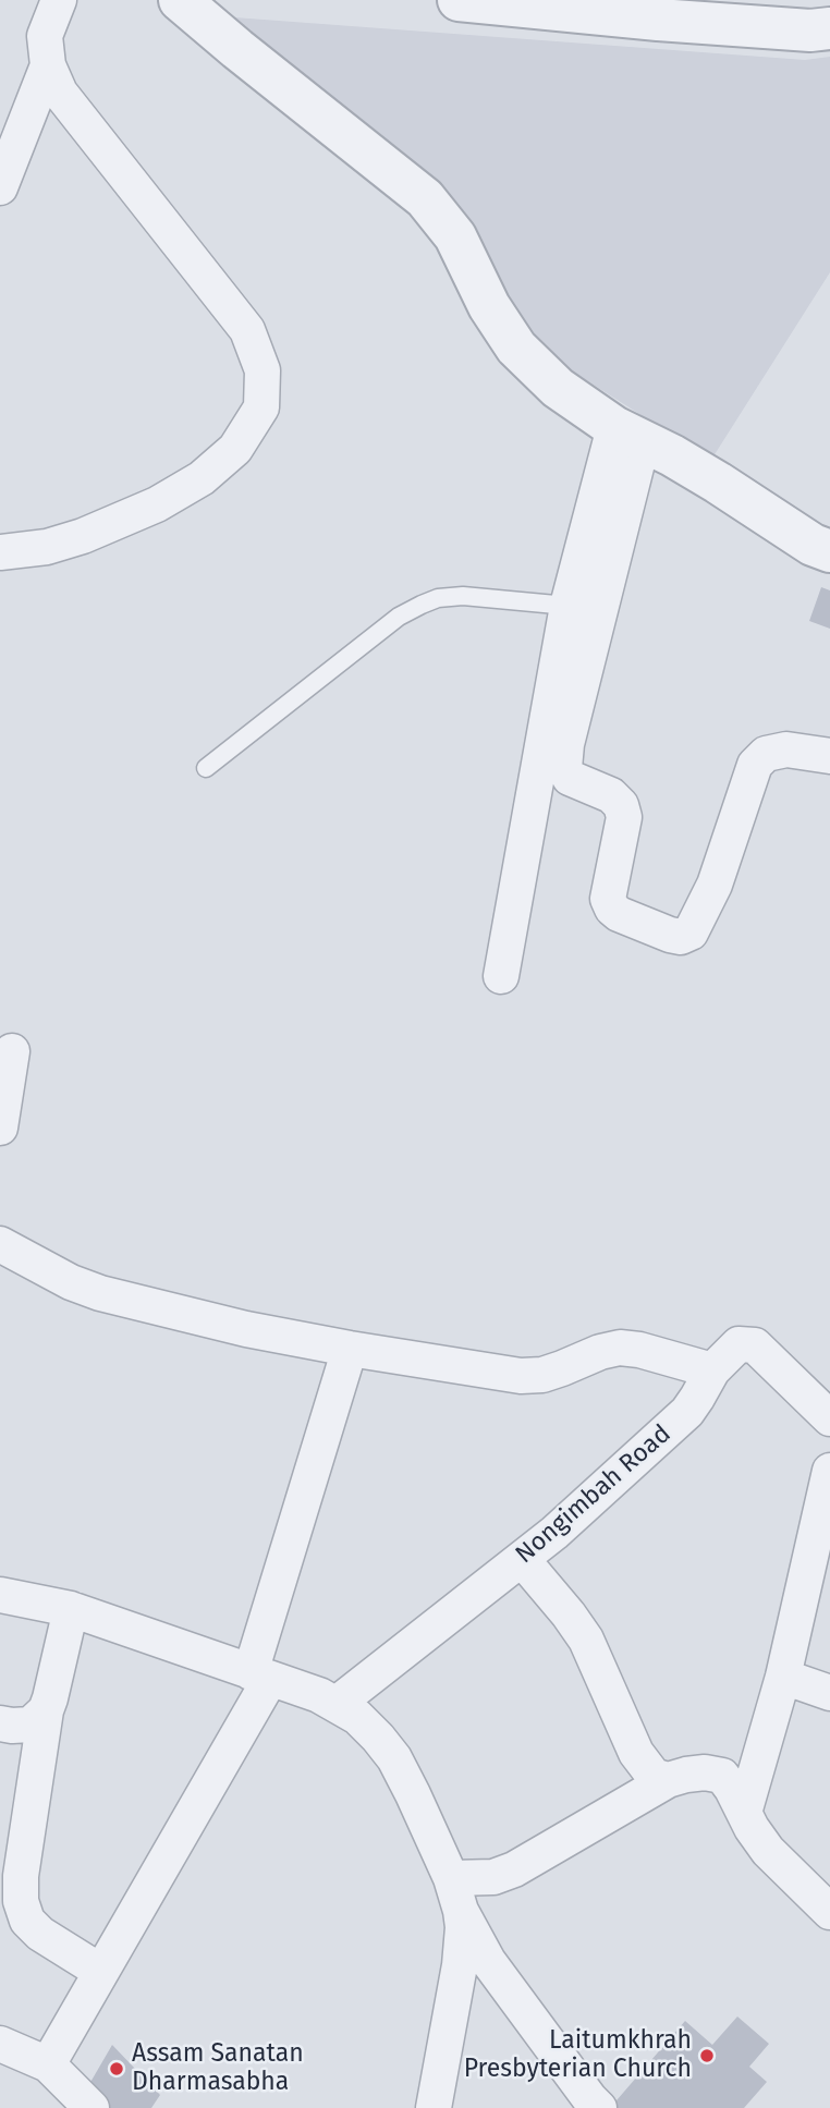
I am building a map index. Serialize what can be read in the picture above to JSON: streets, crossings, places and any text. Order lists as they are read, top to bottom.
{
  "streets": {
    "street": ["Nongimbah Road"]
  },
  "places": ["Laitumkhrah Presbyterian Church", "Assam Sanatan Dharmasabha"]
}
